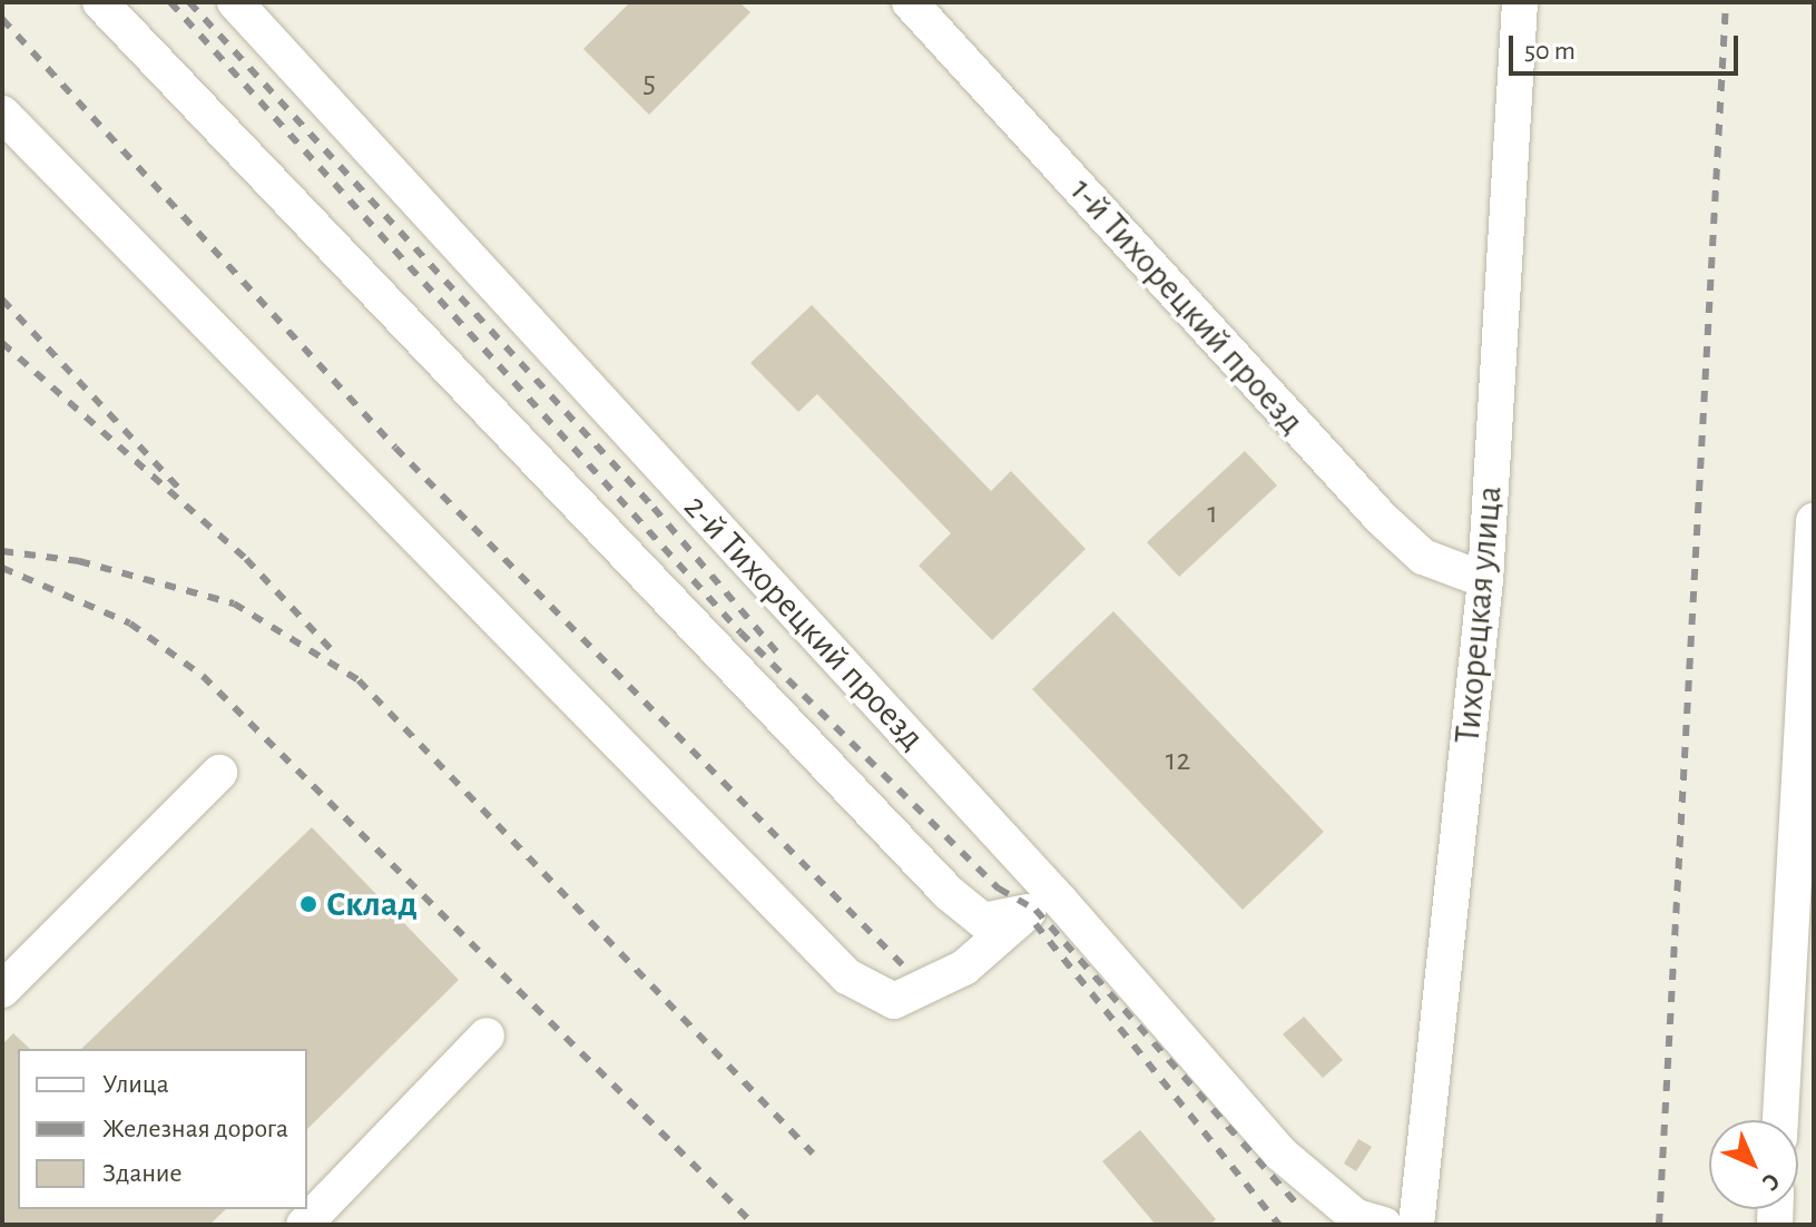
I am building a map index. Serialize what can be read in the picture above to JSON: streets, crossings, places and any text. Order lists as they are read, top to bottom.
{
  "streets": {
    "street": ["1-й Тихорецкий проезд", "Тихорецкая улица", "2-й Тихорецкий проезд"]
  },
  "crossings": [
    ["1-й Тихорецкий проезд", "Тихорецкая улица"]
  ],
  "places": ["Склад"],
  "house_numbers": ["5", "1", "12"],
  "legend": ["Улица", "Железная дорога", "Здание"],
  "scale_bar": "50 m",
  "north": "bottom right"
}
